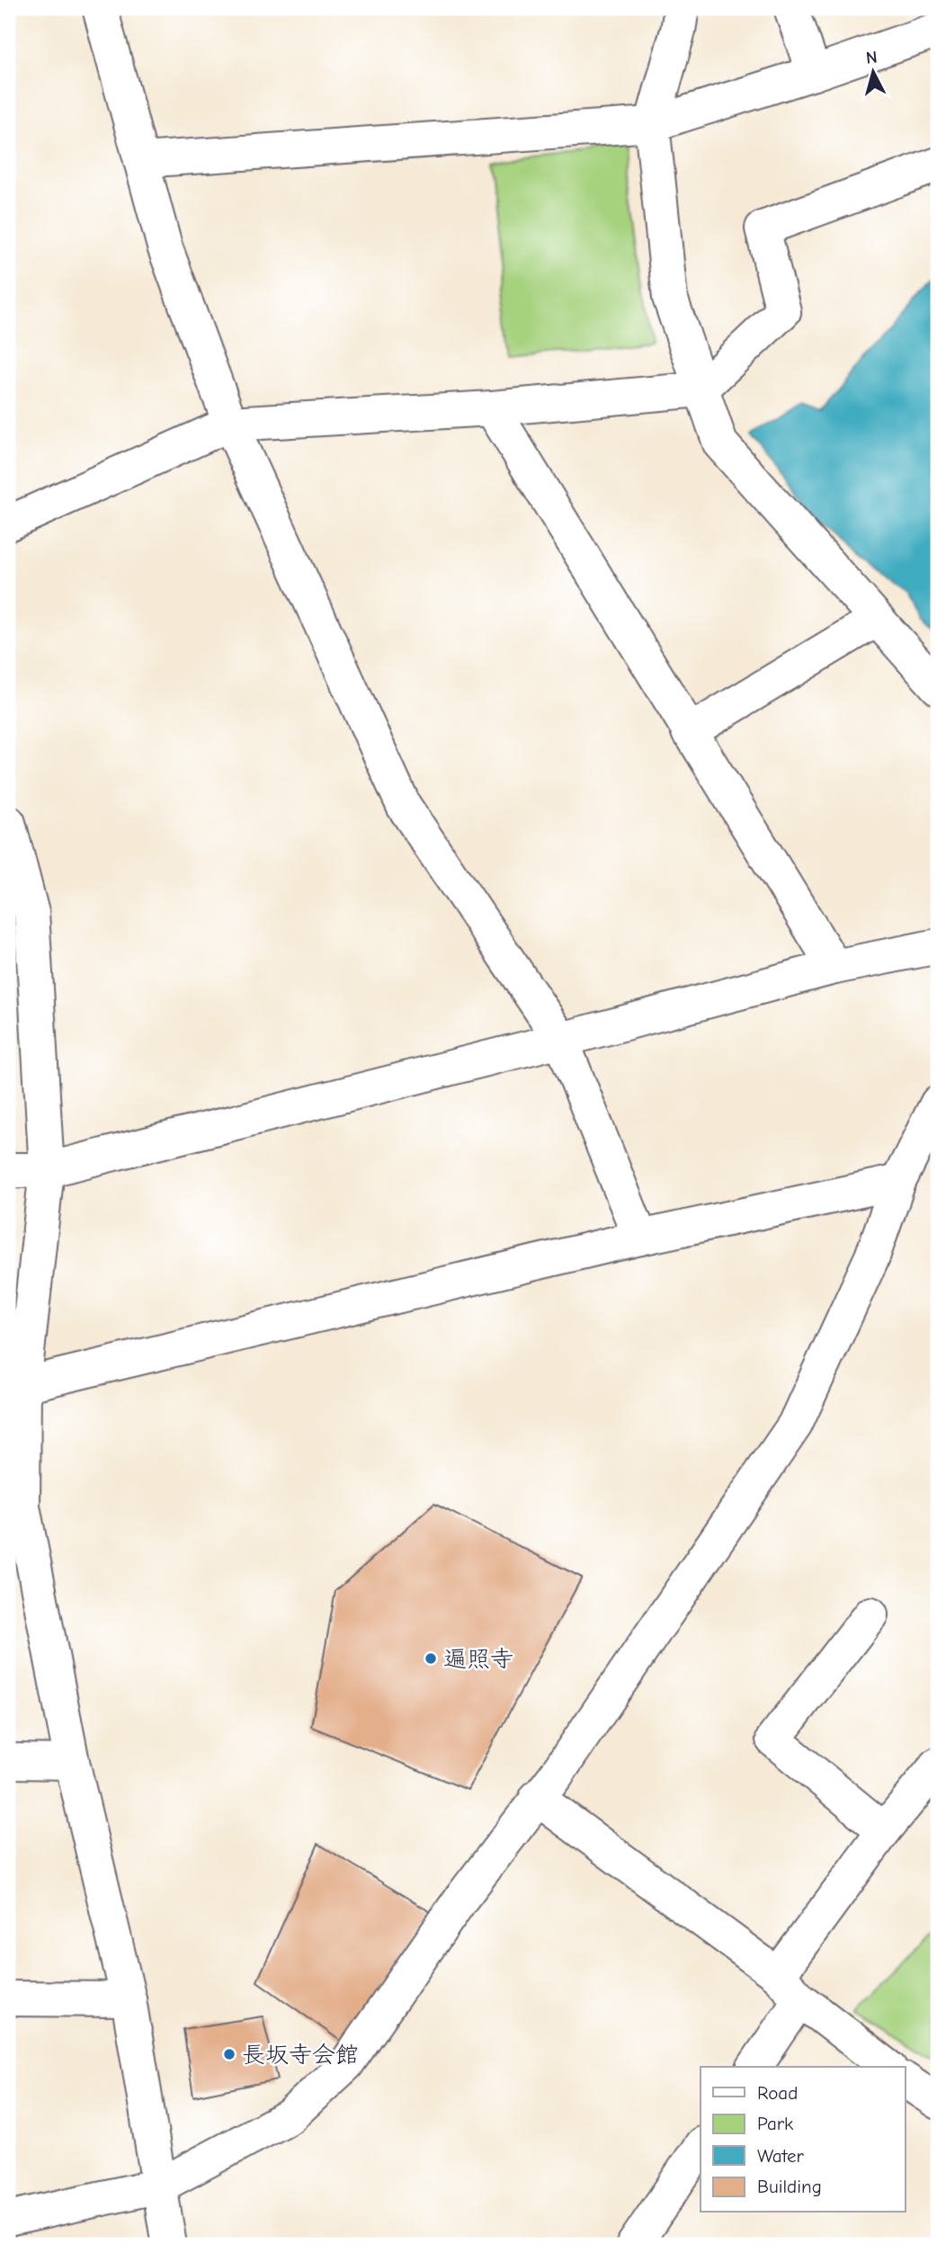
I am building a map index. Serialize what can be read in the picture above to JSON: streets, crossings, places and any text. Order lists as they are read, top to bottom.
{
  "places": ["遍照寺", "長坂寺会館"],
  "legend": [
    "Road",
    "Park",
    "Water",
    "Building"
  ],
  "north": "top"
}
